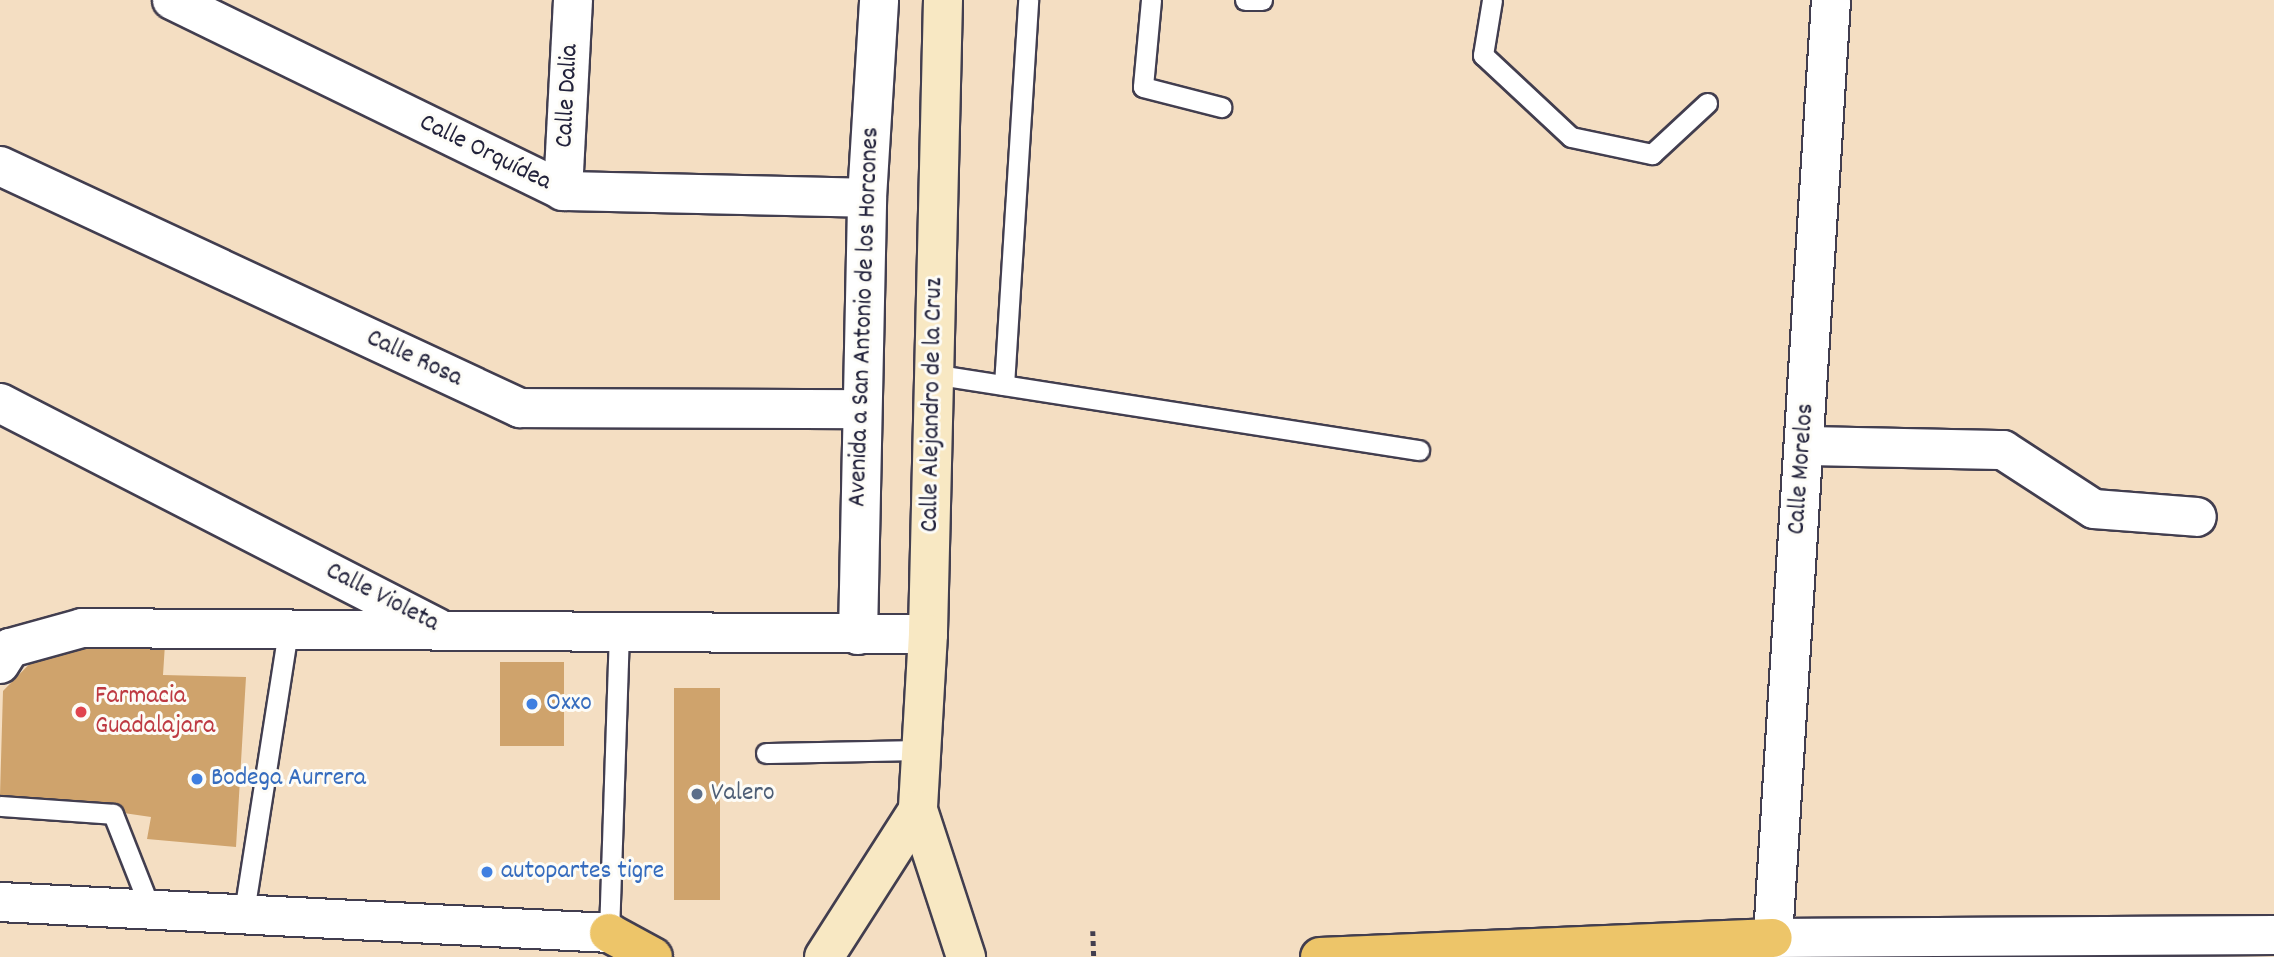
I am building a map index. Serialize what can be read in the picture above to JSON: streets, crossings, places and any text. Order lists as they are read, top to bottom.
{
  "streets": {
    "main road": ["Calle Alejandro de la Cruz"],
    "street": [
      "Calle Dalia",
      "Calle Orquídea",
      "Avenida a San Antonio de los Horcones",
      "Calle Rosa",
      "Calle Morelos",
      "Calle Violeta"
    ]
  },
  "crossings": [
    ["Calle Dalia", "Calle Orquídea"],
    ["Calle Orquídea", "Avenida a San Antonio de los Horcones"],
    ["Avenida a San Antonio de los Horcones", "Calle Rosa"],
    ["Avenida a San Antonio de los Horcones", "Calle Violeta"],
    ["Calle Alejandro de la Cruz", "Calle Violeta"]
  ],
  "places": [
    "Oxxo",
    "Farmacia Guadalajara",
    "Bodega Aurrera",
    "Valero",
    "autopartes tigre"
  ]
}
